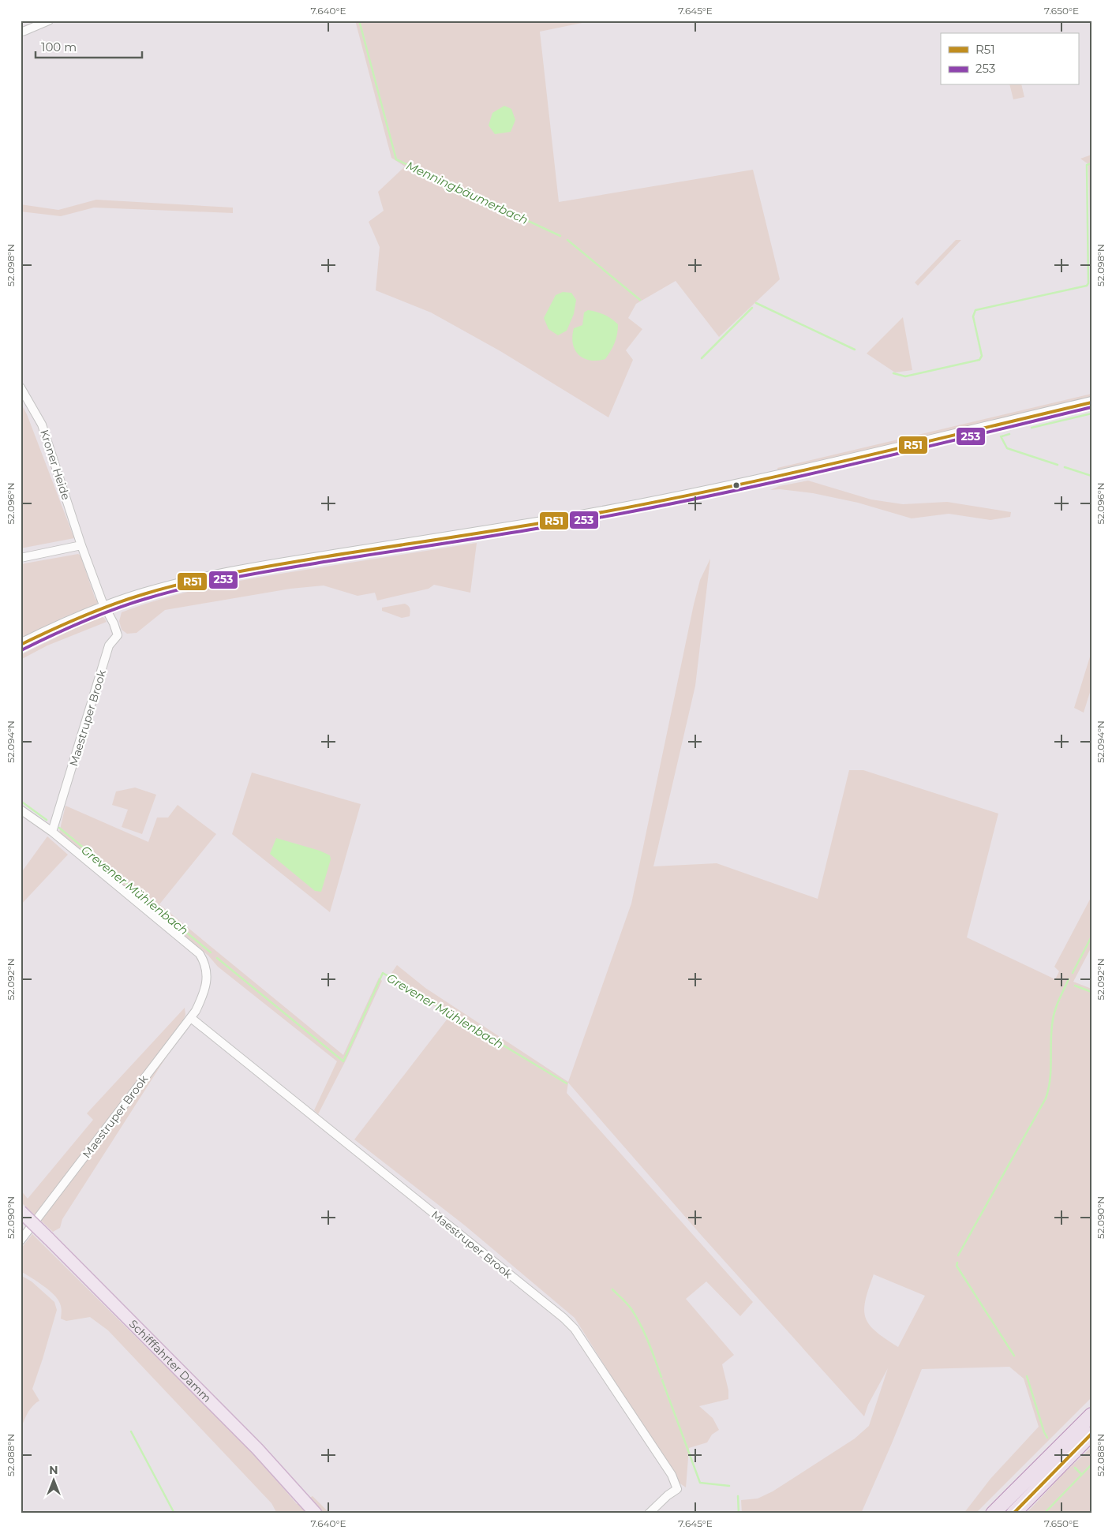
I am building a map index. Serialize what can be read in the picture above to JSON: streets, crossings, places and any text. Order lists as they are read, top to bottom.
{
  "streets": {
    "main road": ["Schifffahrter Damm"],
    "street": ["Kroner Heide", "Maestruper Brook"]
  },
  "crossings": [
    ["Kroner Heide", "Maestruper Brook"]
  ],
  "water": ["Menningbäumerbach", "Grevener Mühlenbach"],
  "lines": ["transit line R51", "transit line 253"],
  "legend": ["R51", "253"],
  "scale_bar": "100 m",
  "north": "top",
  "coordinates": [
    "7.640°E",
    "7.645°E",
    "7.650°E",
    "52.098°N",
    "52.096°N",
    "52.094°N",
    "52.092°N",
    "52.090°N",
    "52.088°N"
  ]
}
